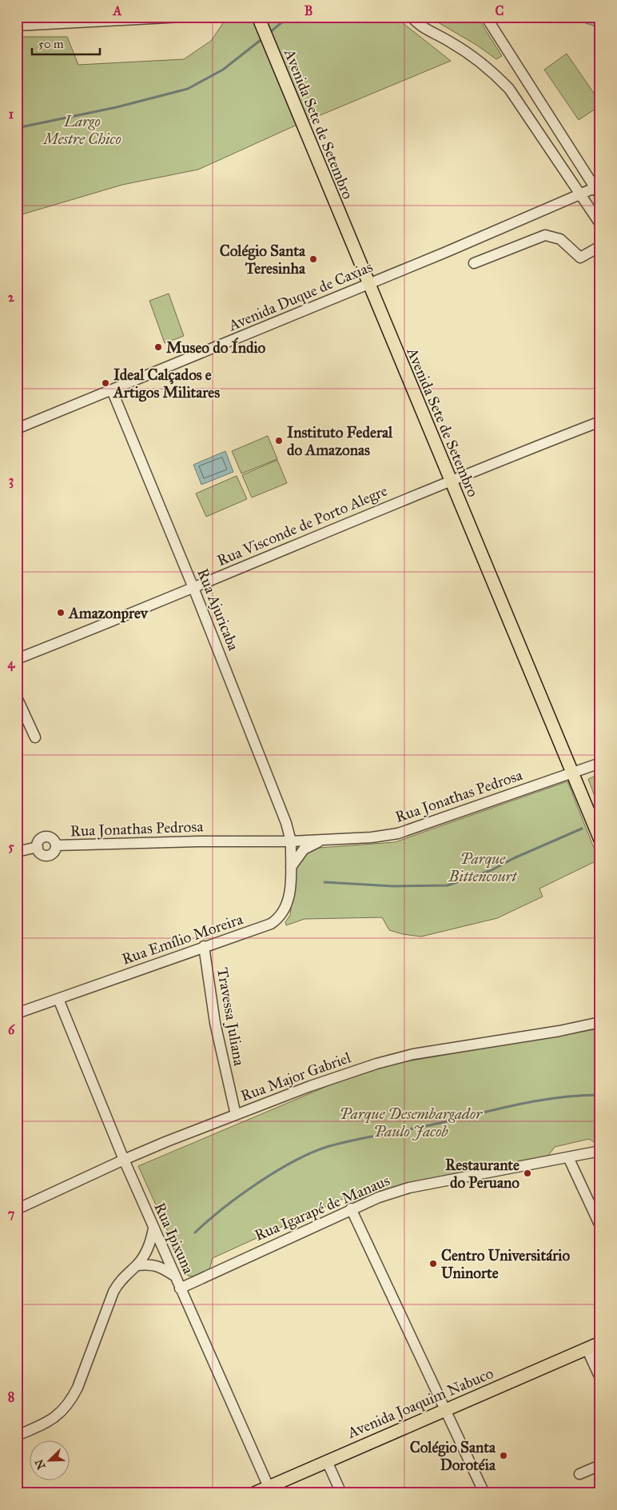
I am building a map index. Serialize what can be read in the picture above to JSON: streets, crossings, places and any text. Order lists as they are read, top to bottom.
{
  "streets": {
    "main road": ["Avenida Sete de Setembro", "Avenida Joaquim Nabuco"],
    "street": [
      "Avenida Duque de Caxias",
      "Rua Visconde de Porto Alegre",
      "Rua Ajuricaba",
      "Rua Jonathas Pedrosa",
      "Rua Emílio Moreira",
      "Travessa Juliana",
      "Rua Major Gabriel",
      "Rua Igarapé de Manaus",
      "Rua Ipixuna"
    ]
  },
  "crossings": [
    ["Avenida Sete de Setembro", "Avenida Duque de Caxias"],
    ["Avenida Sete de Setembro", "Rua Visconde de Porto Alegre"],
    ["Avenida Sete de Setembro", "Rua Jonathas Pedrosa"],
    ["Avenida Duque de Caxias", "Rua Ajuricaba"],
    ["Rua Visconde de Porto Alegre", "Rua Ajuricaba"],
    ["Rua Ajuricaba", "Rua Jonathas Pedrosa"],
    ["Rua Ajuricaba", "Rua Emílio Moreira"],
    ["Rua Jonathas Pedrosa", "Rua Emílio Moreira"],
    ["Rua Emílio Moreira", "Travessa Juliana"],
    ["Rua Emílio Moreira", "Rua Ipixuna"],
    ["Travessa Juliana", "Rua Major Gabriel"],
    ["Rua Major Gabriel", "Rua Ipixuna"],
    ["Rua Igarapé de Manaus", "Rua Ipixuna"],
    ["Rua Ipixuna", "Avenida Joaquim Nabuco"]
  ],
  "parks": ["Largo Mestre Chico", "Parque Bittencourt", "Parque Desembargador Paulo Jacob"],
  "places": [
    "Colégio Santa Teresinha",
    "Museo do Índio",
    "Ideal Calçados e Artigos Militares",
    "Instituto Federal do Amazonas",
    "Amazonprev",
    "Restaurante do Peruano",
    "Centro Universitário Uninorte",
    "Colégio Santa Dorotéia"
  ],
  "scale_bar": "50 m",
  "north": "bottom left",
  "grid": {
    "columns": ["A", "B", "C"],
    "rows": [
      "1",
      "2",
      "3",
      "4",
      "5",
      "6",
      "7",
      "8"
    ]
  }
}
